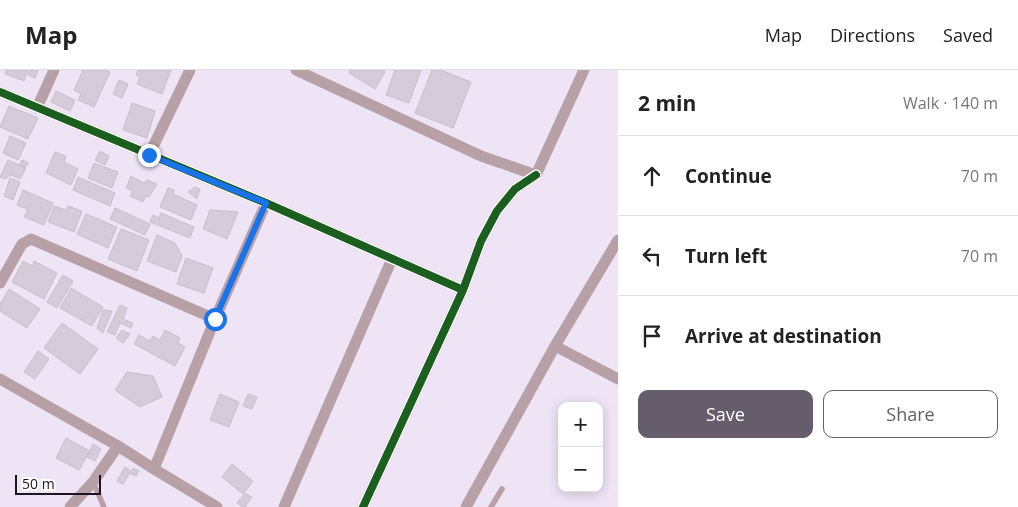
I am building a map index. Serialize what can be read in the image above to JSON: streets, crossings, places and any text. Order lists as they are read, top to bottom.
{
  "scale_bar": "50 m",
  "page": {
    "header": "Map",
    "nav": ["Map", "Directions", "Saved"],
    "heading": ["2 min", "Walk · 140 m"],
    "list": [
      ["Continue", "70 m"],
      ["Turn left", "70 m"],
      "Arrive at destination"
    ],
    "buttons": ["Save", "Share"],
    "map_buttons": ["+", "−"],
    "scale": "50 m"
  }
}
